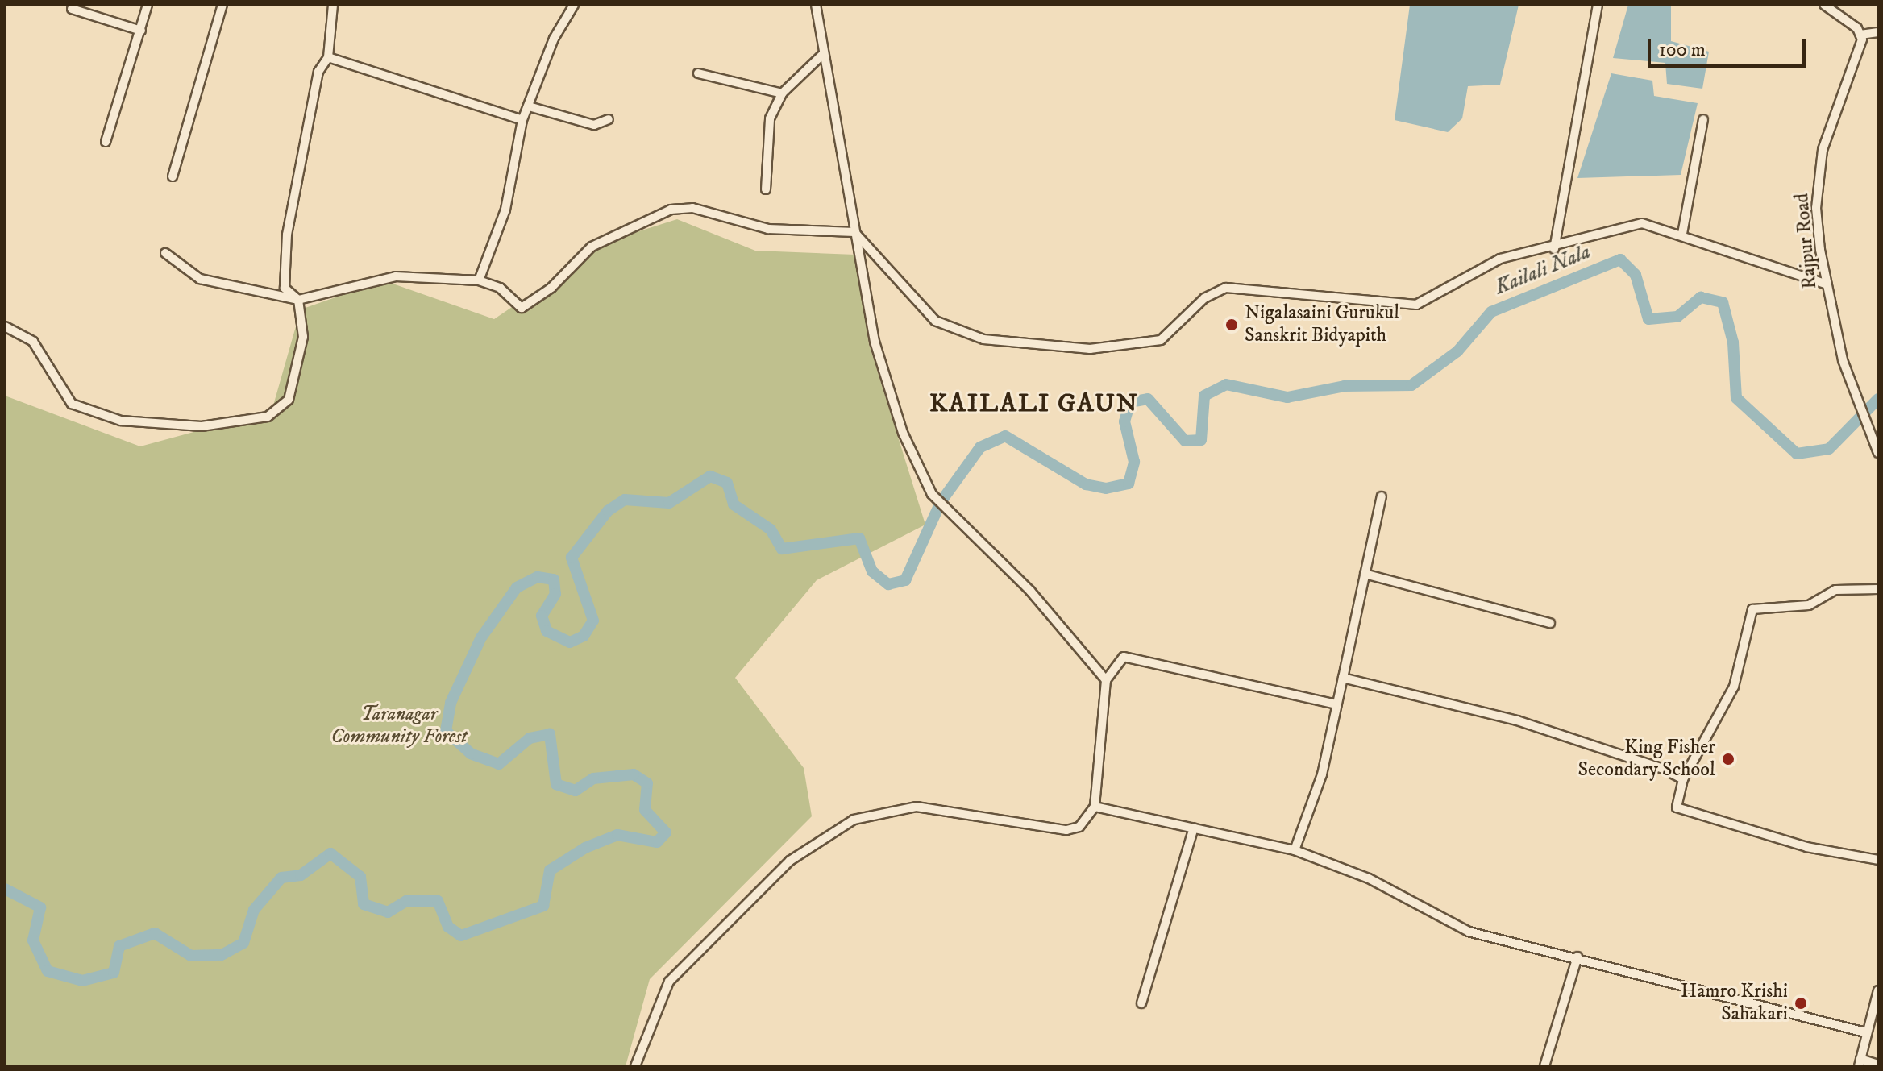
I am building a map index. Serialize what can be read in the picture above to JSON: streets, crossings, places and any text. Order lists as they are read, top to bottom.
{
  "streets": {
    "street": ["Rajpur Road"]
  },
  "districts": ["KAILALI GAUN"],
  "water": ["Kailali Nala"],
  "parks": ["Taranagar Community Forest"],
  "places": ["Nigalasaini Gurukul Sanskrit Bidyapith", "King Fisher Secondary School", "Hamro Krishi Sahakari"],
  "scale_bar": "100 m"
}
